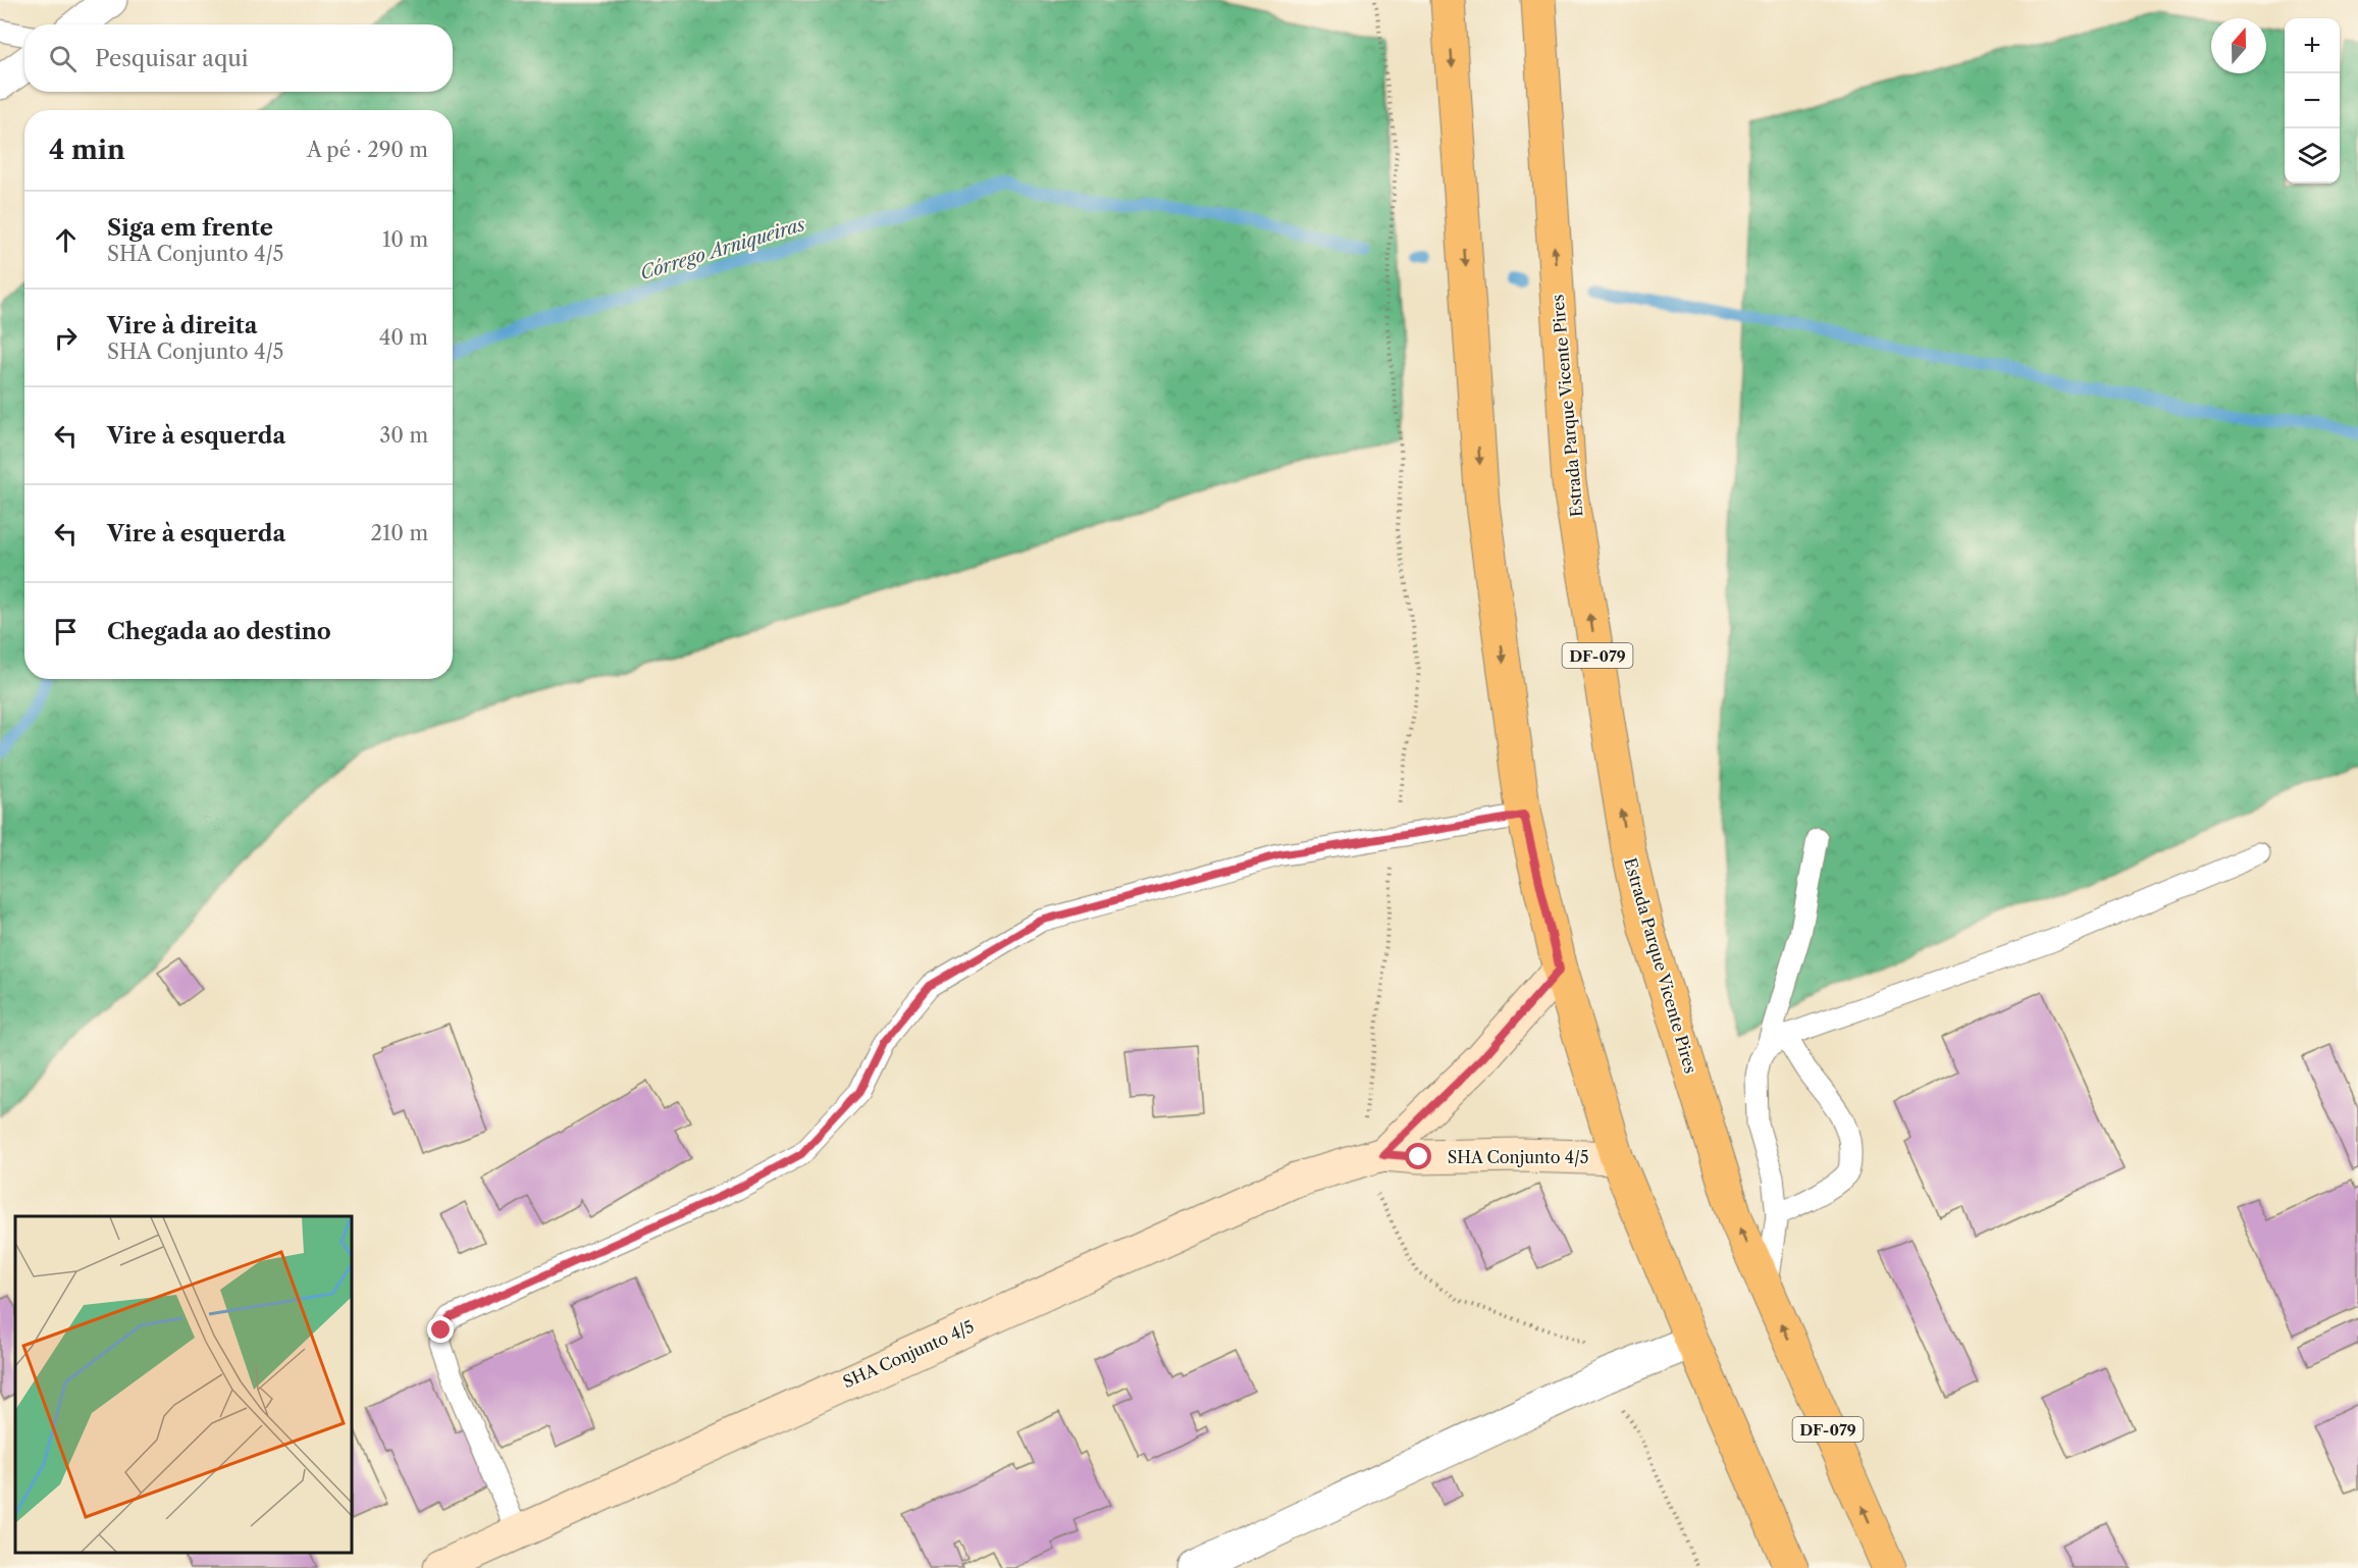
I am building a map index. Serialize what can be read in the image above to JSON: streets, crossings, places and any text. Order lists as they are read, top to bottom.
{
  "streets": {
    "main road": ["Estrada Parque Vicente Pires", "DF-079"],
    "street": ["SHA Conjunto 4/5"]
  },
  "water": ["Córrego Arniqueiras"],
  "north": "top",
  "page": {
    "map_buttons": ["+", "−"],
    "search": "Pesquisar aqui",
    "heading": ["4 min", "A pé · 290 m"],
    "list": [
      ["Siga em frente", "SHA Conjunto 4/5", "10 m"],
      ["Vire à direita", "SHA Conjunto 4/5", "40 m"],
      ["Vire à esquerda", "30 m"],
      ["Vire à esquerda", "210 m"],
      "Chegada ao destino"
    ]
  }
}
